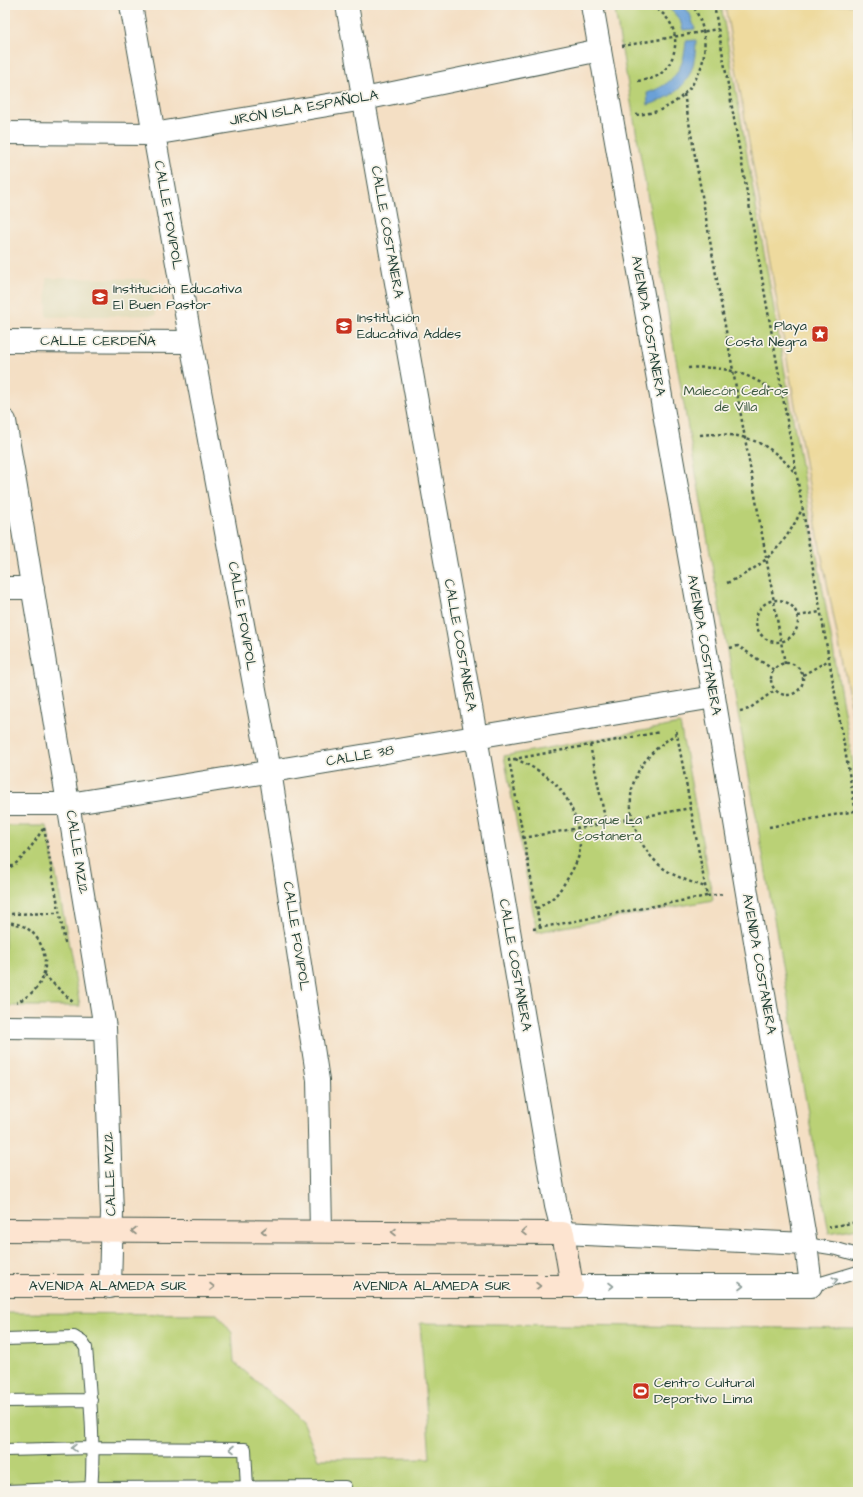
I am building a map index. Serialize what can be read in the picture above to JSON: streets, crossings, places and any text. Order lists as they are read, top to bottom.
{
  "streets": {
    "main road": ["CALLE COSTANERA", "AVENIDA ALAMEDA SUR"],
    "street": [
      "JIRÓN ISLA ESPAÑOLA",
      "CALLE FOVIPOL",
      "AVENIDA COSTANERA",
      "CALLE CERDEÑA",
      "CALLE 38",
      "CALLE MZ12"
    ]
  },
  "crossings": [
    ["JIRÓN ISLA ESPAÑOLA", "CALLE FOVIPOL"],
    ["JIRÓN ISLA ESPAÑOLA", "CALLE COSTANERA"],
    ["JIRÓN ISLA ESPAÑOLA", "AVENIDA COSTANERA"],
    ["CALLE FOVIPOL", "CALLE CERDEÑA"],
    ["CALLE FOVIPOL", "CALLE 38"],
    ["CALLE COSTANERA", "CALLE 38"],
    ["CALLE COSTANERA", "AVENIDA ALAMEDA SUR"],
    ["AVENIDA COSTANERA", "CALLE 38"],
    ["AVENIDA COSTANERA", "AVENIDA ALAMEDA SUR"],
    ["CALLE 38", "CALLE MZ12"],
    ["CALLE MZ12", "AVENIDA ALAMEDA SUR"]
  ],
  "parks": ["Malecón Cedros de Villa", "Parque La Costanera"],
  "places": {
    "school or university": ["Institución Educativa El Buen Pastor", "Institución Educativa Addes"],
    "place": ["Playa Costa Negra"],
    "sports": ["Centro Cultural Deportivo Lima"]
  }
}
